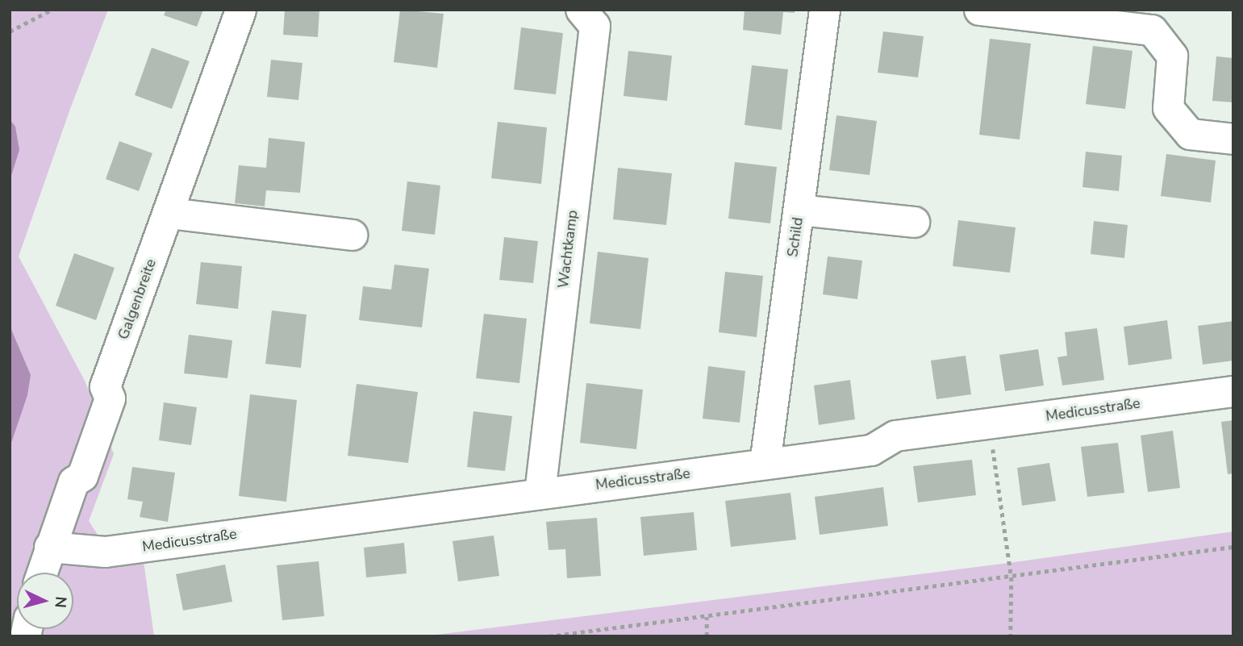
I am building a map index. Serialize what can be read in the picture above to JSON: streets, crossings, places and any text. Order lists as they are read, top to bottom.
{
  "streets": {
    "street": [
      "Schild",
      "Wachtkamp",
      "Galgenbreite",
      "Medicusstraße"
    ]
  },
  "crossings": [
    ["Schild", "Medicusstraße"],
    ["Wachtkamp", "Medicusstraße"],
    ["Galgenbreite", "Medicusstraße"]
  ],
  "north": "right"
}
